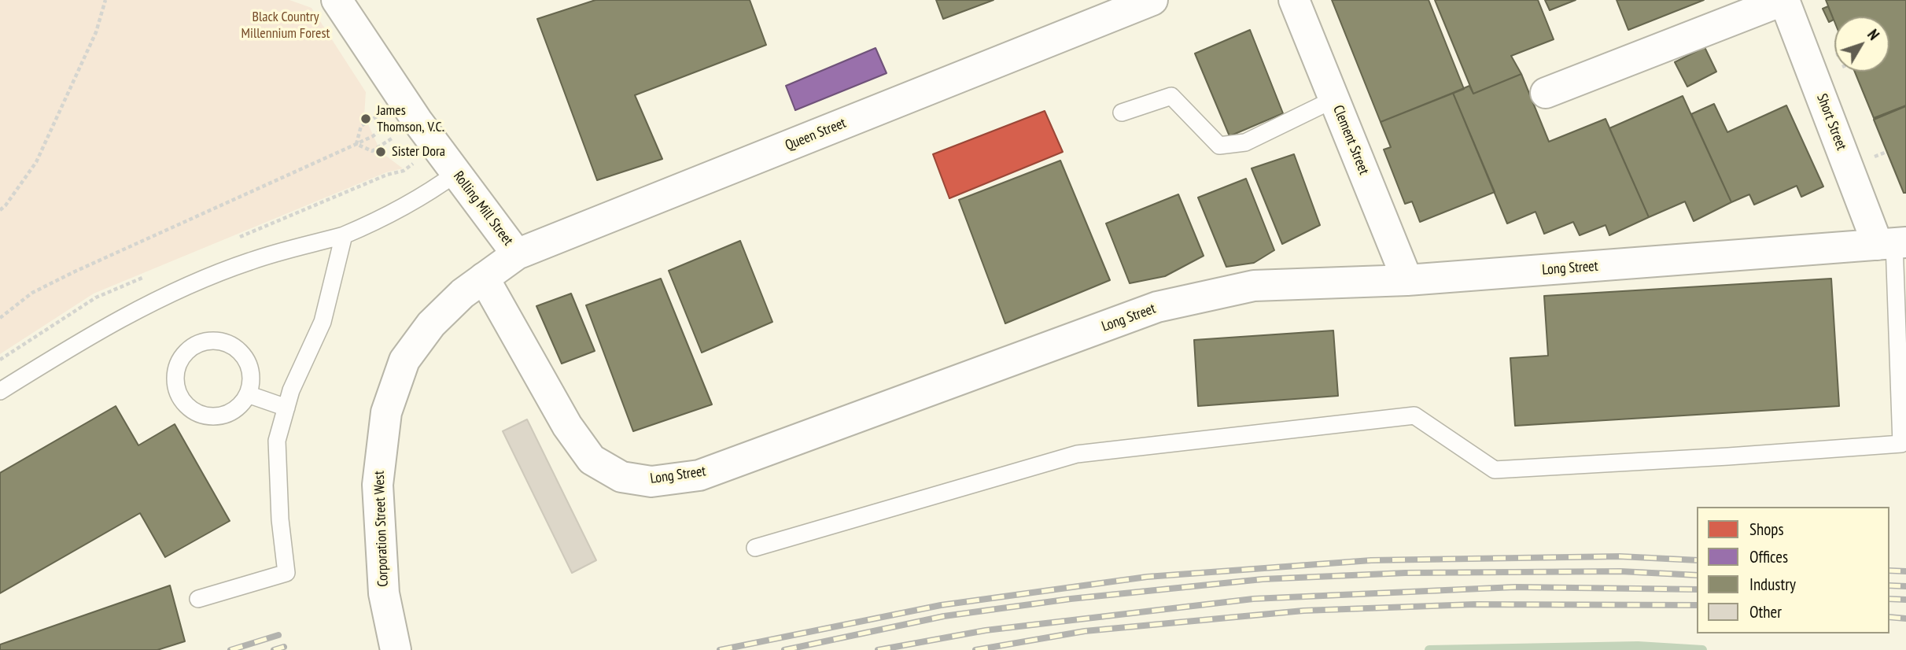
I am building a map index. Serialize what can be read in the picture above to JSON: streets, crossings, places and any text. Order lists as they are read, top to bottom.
{
  "streets": {
    "street": [
      "Short Street",
      "Queen Street",
      "Clement Street",
      "Rolling Mill Street",
      "Long Street",
      "Corporation Street West"
    ]
  },
  "crossings": [
    ["Short Street", "Long Street"],
    ["Queen Street", "Rolling Mill Street"],
    ["Queen Street", "Long Street"],
    ["Queen Street", "Corporation Street West"],
    ["Clement Street", "Long Street"],
    ["Long Street", "Corporation Street West"]
  ],
  "parks": ["Black Country Millennium Forest"],
  "places": ["James Thomson, V.C.", "Sister Dora"],
  "legend": [
    "Shops",
    "Offices",
    "Industry",
    "Other"
  ],
  "north": "top right"
}
